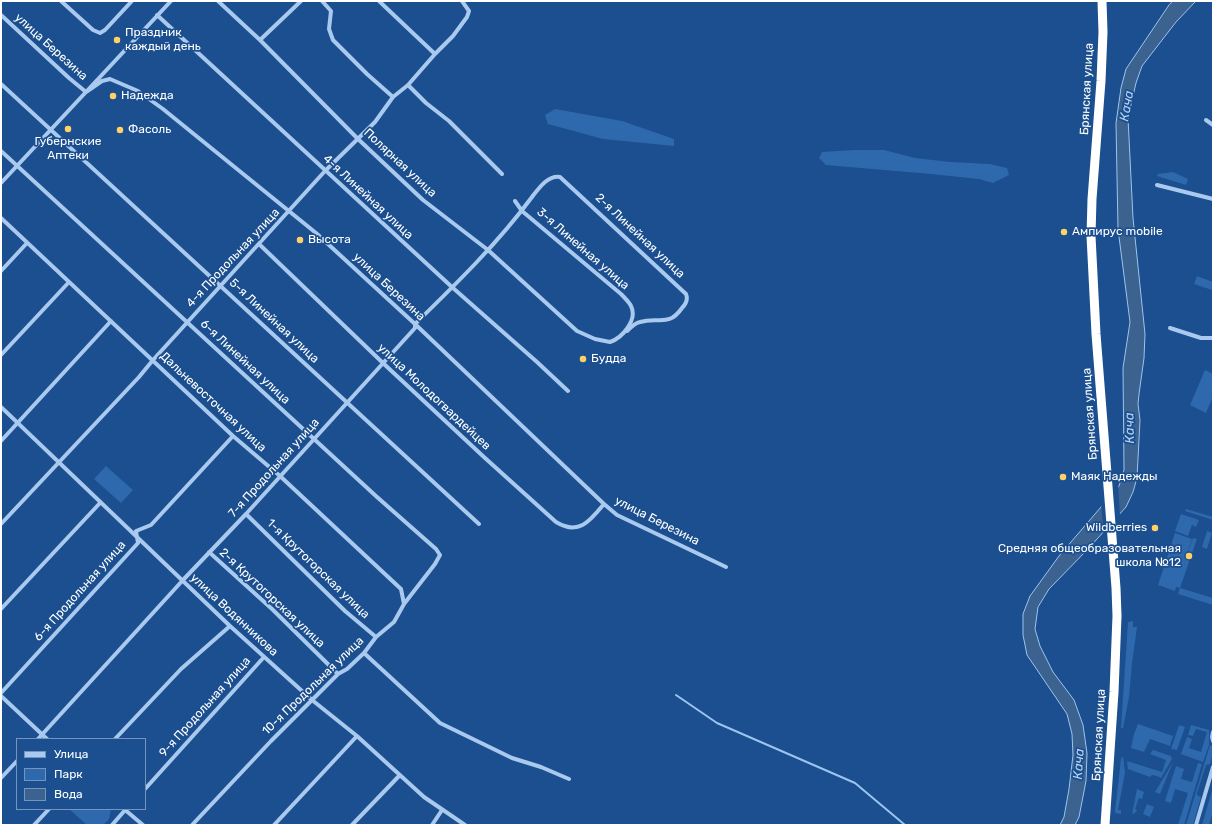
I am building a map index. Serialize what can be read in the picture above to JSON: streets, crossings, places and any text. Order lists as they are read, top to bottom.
{
  "streets": {
    "highway": ["Брянская улица"],
    "street": [
      "улица Березина",
      "Полярная улица",
      "4-я Линейная улица",
      "2-я Линейная улица",
      "3-я Линейная улица",
      "4-я Продольная улица",
      "5-я Линейная улица",
      "6-я Линейная улица",
      "улица Молодогвардейцев",
      "Дальневосточная улица",
      "7-я Продольная улица",
      "1-я Крутогорская улица",
      "6-я Продольная улица",
      "2-я Крутогорская улица",
      "улица Водянникова",
      "10-я Продольная улица",
      "9-я Продольная улица"
    ]
  },
  "crossings": [
    ["улица Березина", "4-я Продольная улица"],
    ["улица Березина", "улица Молодогвардейцев"],
    ["улица Березина", "7-я Продольная улица"],
    ["Полярная улица", "2-я Линейная улица"],
    ["Полярная улица", "3-я Линейная улица"],
    ["Полярная улица", "4-я Продольная улица"],
    ["Полярная улица", "7-я Продольная улица"],
    ["4-я Линейная улица", "4-я Продольная улица"],
    ["4-я Линейная улица", "7-я Продольная улица"],
    ["2-я Линейная улица", "3-я Линейная улица"],
    ["2-я Линейная улица", "7-я Продольная улица"],
    ["3-я Линейная улица", "7-я Продольная улица"],
    ["4-я Продольная улица", "5-я Линейная улица"],
    ["4-я Продольная улица", "6-я Линейная улица"],
    ["4-я Продольная улица", "улица Молодогвардейцев"],
    ["4-я Продольная улица", "Дальневосточная улица"],
    ["4-я Продольная улица", "улица Водянникова"],
    ["5-я Линейная улица", "7-я Продольная улица"],
    ["6-я Линейная улица", "7-я Продольная улица"],
    ["6-я Линейная улица", "10-я Продольная улица"],
    ["улица Молодогвардейцев", "7-я Продольная улица"],
    ["Дальневосточная улица", "7-я Продольная улица"],
    ["Дальневосточная улица", "6-я Продольная улица"],
    ["Дальневосточная улица", "10-я Продольная улица"],
    ["7-я Продольная улица", "1-я Крутогорская улица"],
    ["7-я Продольная улица", "2-я Крутогорская улица"],
    ["7-я Продольная улица", "улица Водянникова"],
    ["1-я Крутогорская улица", "10-я Продольная улица"],
    ["6-я Продольная улица", "улица Водянникова"],
    ["2-я Крутогорская улица", "10-я Продольная улица"],
    ["улица Водянникова", "10-я Продольная улица"],
    ["улица Водянникова", "9-я Продольная улица"]
  ],
  "water": ["Кача"],
  "places": [
    "Праздник каждый день",
    "Надежда",
    "Губернские Аптеки",
    "Фасоль",
    "Ампирус mobile",
    "Высота",
    "Будда",
    "Маяк Надежды",
    "Wildberries",
    "Средняя общеобразовательная школа №12"
  ],
  "legend": ["Улица", "Парк", "Вода"]
}
